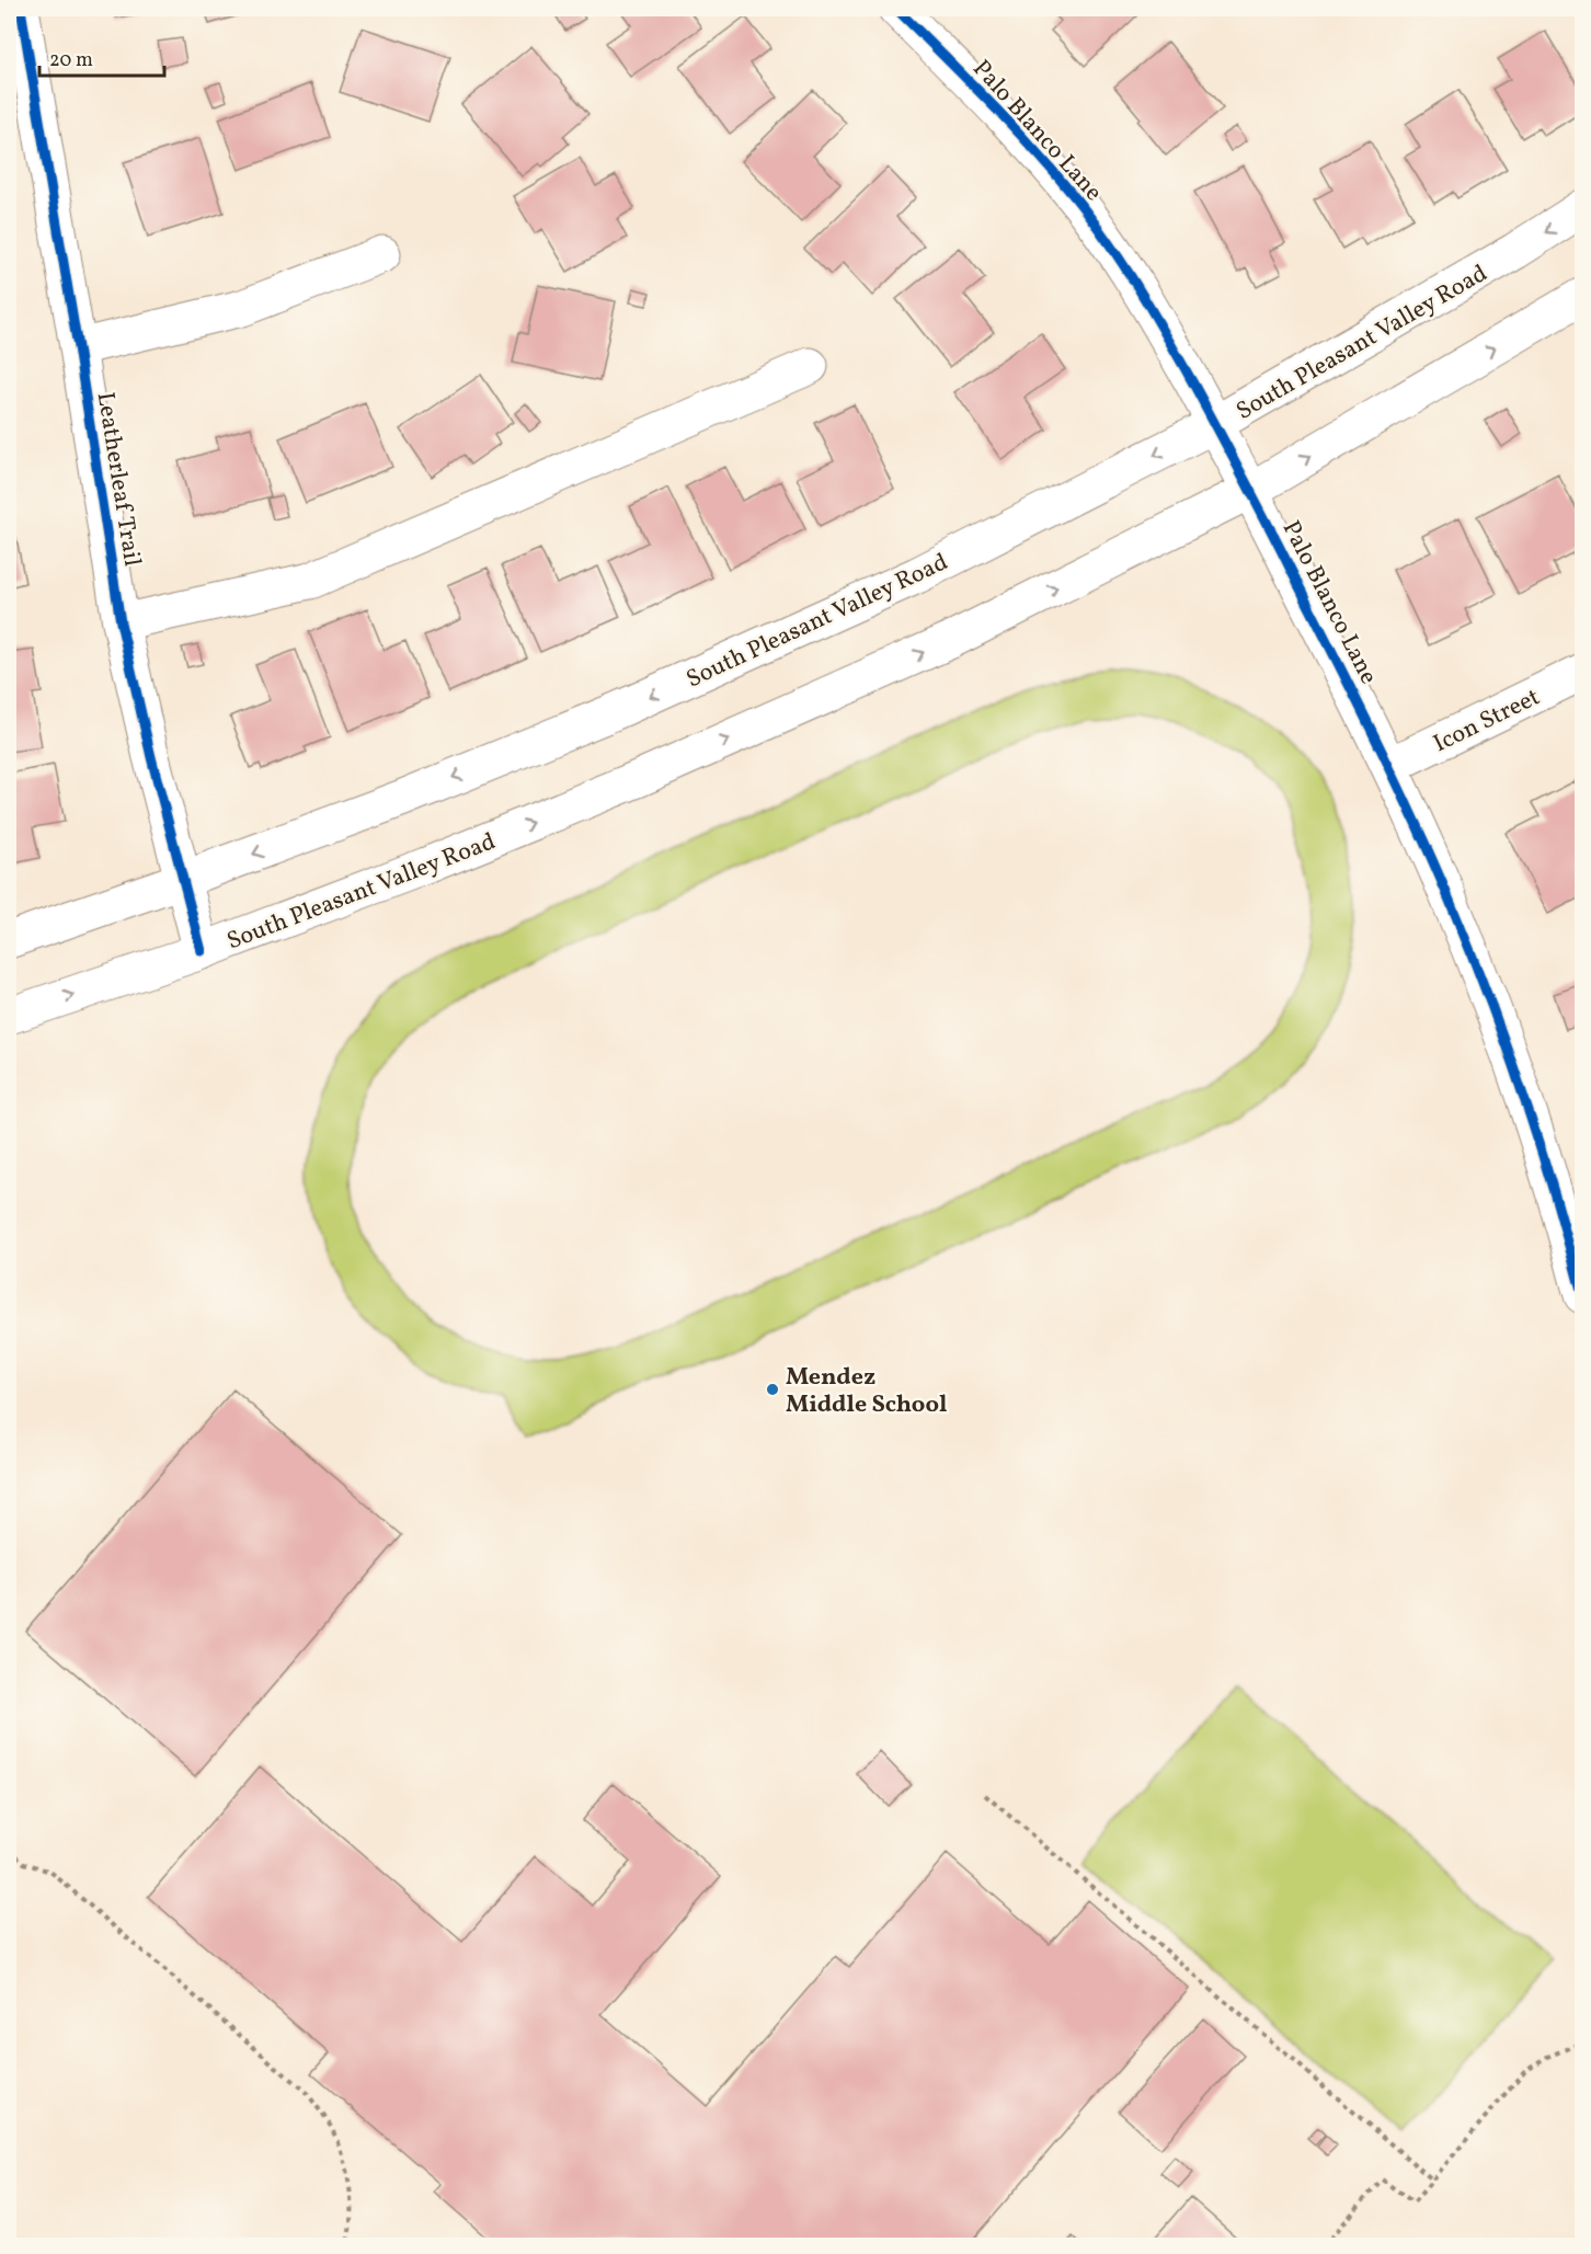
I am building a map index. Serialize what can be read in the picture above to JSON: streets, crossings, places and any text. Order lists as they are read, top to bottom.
{
  "streets": {
    "main road": [
      "Palo Blanco Lane",
      "South Pleasant Valley Road",
      "Leatherleaf Trail",
      "Icon Street"
    ]
  },
  "crossings": [
    ["Palo Blanco Lane", "South Pleasant Valley Road"],
    ["Palo Blanco Lane", "Icon Street"],
    ["South Pleasant Valley Road", "Leatherleaf Trail"]
  ],
  "places": ["Mendez Middle School"],
  "scale_bar": "20 m"
}
